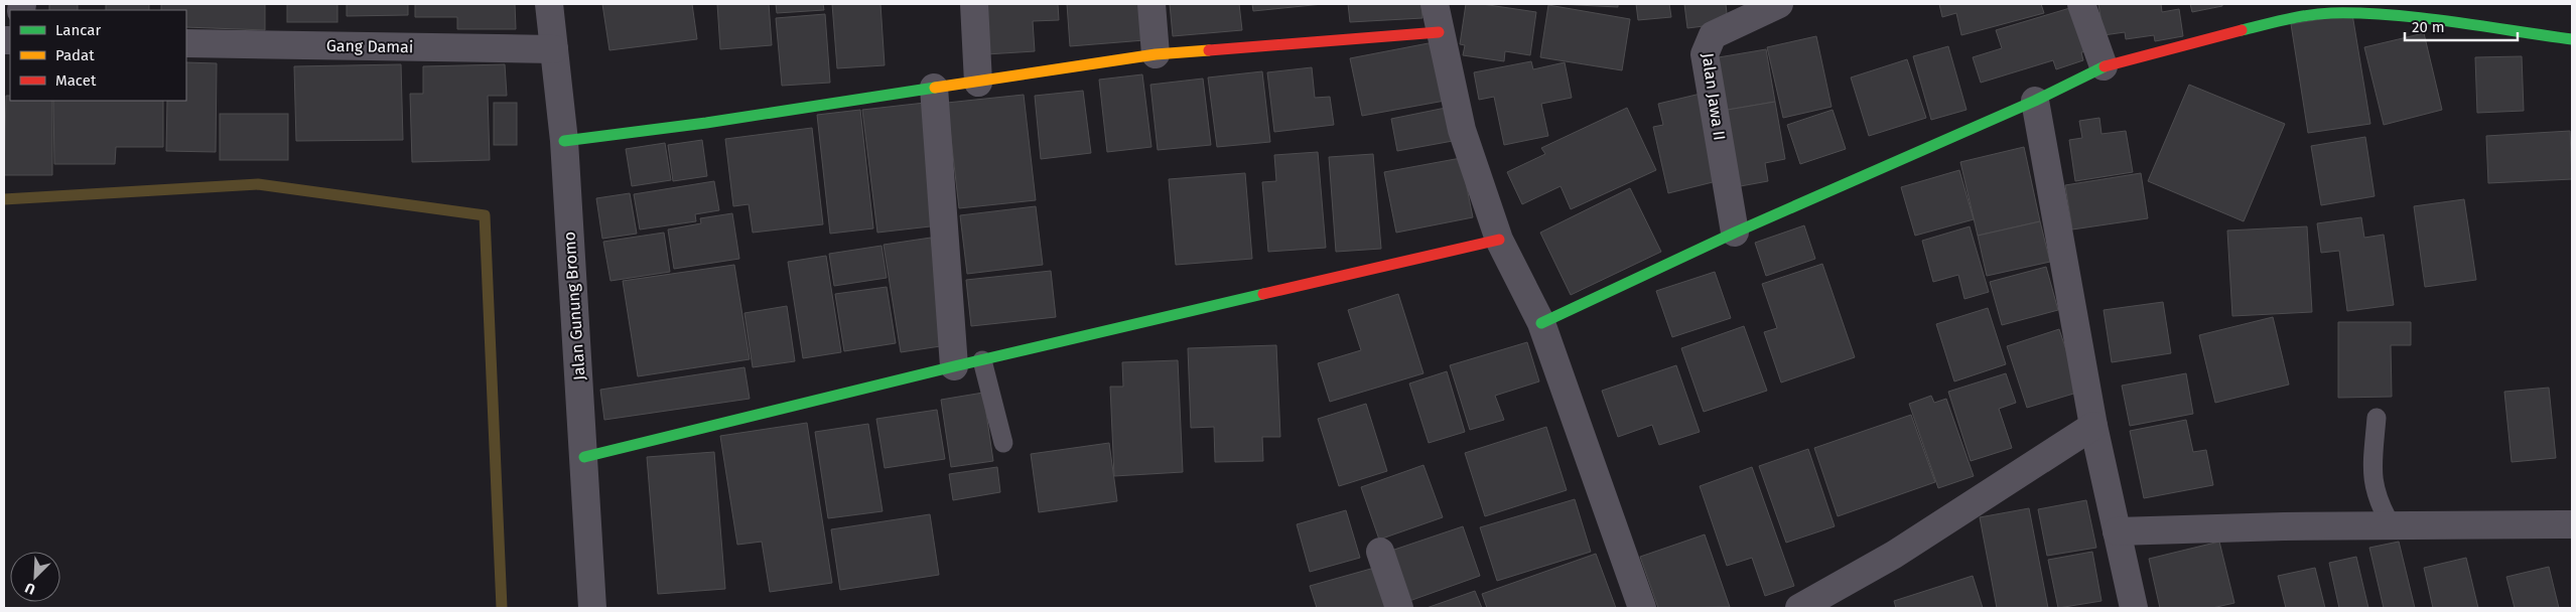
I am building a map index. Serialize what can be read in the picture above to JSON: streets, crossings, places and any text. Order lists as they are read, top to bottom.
{
  "streets": {
    "street": ["Gang Damai", "Jalan Jawa II", "Jalan Gunung Bromo"]
  },
  "crossings": [
    ["Gang Damai", "Jalan Gunung Bromo"]
  ],
  "legend": ["Lancar", "Padat", "Macet"],
  "scale_bar": "20 m",
  "north": "bottom left"
}
